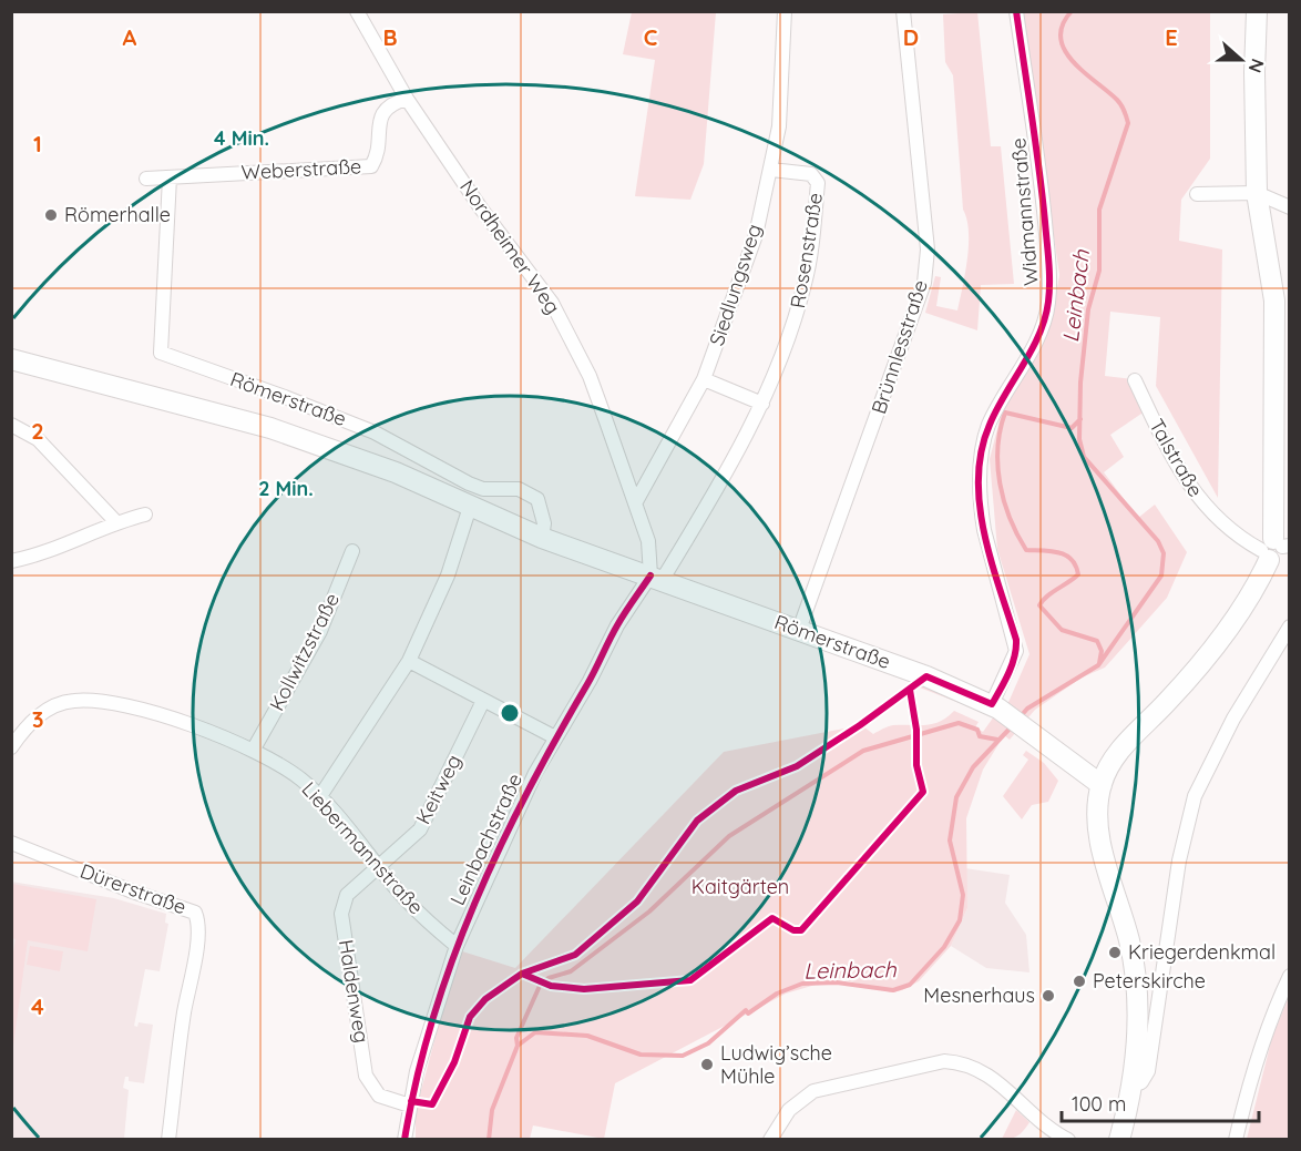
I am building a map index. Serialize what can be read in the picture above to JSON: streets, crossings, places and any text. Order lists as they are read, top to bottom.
{
  "streets": {
    "main road": ["Römerstraße"],
    "street": [
      "Weberstraße",
      "Widmannstraße",
      "Nordheimer Weg",
      "Rosenstraße",
      "Siedlungsweg",
      "Brünnlesstraße",
      "Talstraße",
      "Kollwitzstraße",
      "Keitweg",
      "Leinbachstraße",
      "Liebermannstraße",
      "Dürerstraße",
      "Haldenweg"
    ]
  },
  "crossings": [
    ["Weberstraße", "Nordheimer Weg"],
    ["Weberstraße", "Römerstraße"],
    ["Widmannstraße", "Römerstraße"],
    ["Nordheimer Weg", "Rosenstraße"],
    ["Nordheimer Weg", "Siedlungsweg"],
    ["Nordheimer Weg", "Römerstraße"],
    ["Nordheimer Weg", "Leinbachstraße"],
    ["Rosenstraße", "Siedlungsweg"],
    ["Rosenstraße", "Römerstraße"],
    ["Rosenstraße", "Leinbachstraße"],
    ["Brünnlesstraße", "Römerstraße"],
    ["Römerstraße", "Leinbachstraße"],
    ["Kollwitzstraße", "Liebermannstraße"],
    ["Keitweg", "Liebermannstraße"],
    ["Keitweg", "Haldenweg"],
    ["Leinbachstraße", "Liebermannstraße"],
    ["Leinbachstraße", "Haldenweg"],
    ["Liebermannstraße", "Haldenweg"]
  ],
  "water": ["Leinbach"],
  "parks": ["Kaitgärten"],
  "places": [
    "Römerhalle",
    "Kriegerdenkmal",
    "Peterskirche",
    "Mesnerhaus",
    "Ludwig’sche Mühle"
  ],
  "scale_bar": "100 m",
  "north": "right",
  "grid": {
    "columns": [
      "A",
      "B",
      "C",
      "D",
      "E"
    ],
    "rows": [
      "1",
      "2",
      "3",
      "4"
    ]
  },
  "rings": ["4 Min.", "2 Min."]
}
